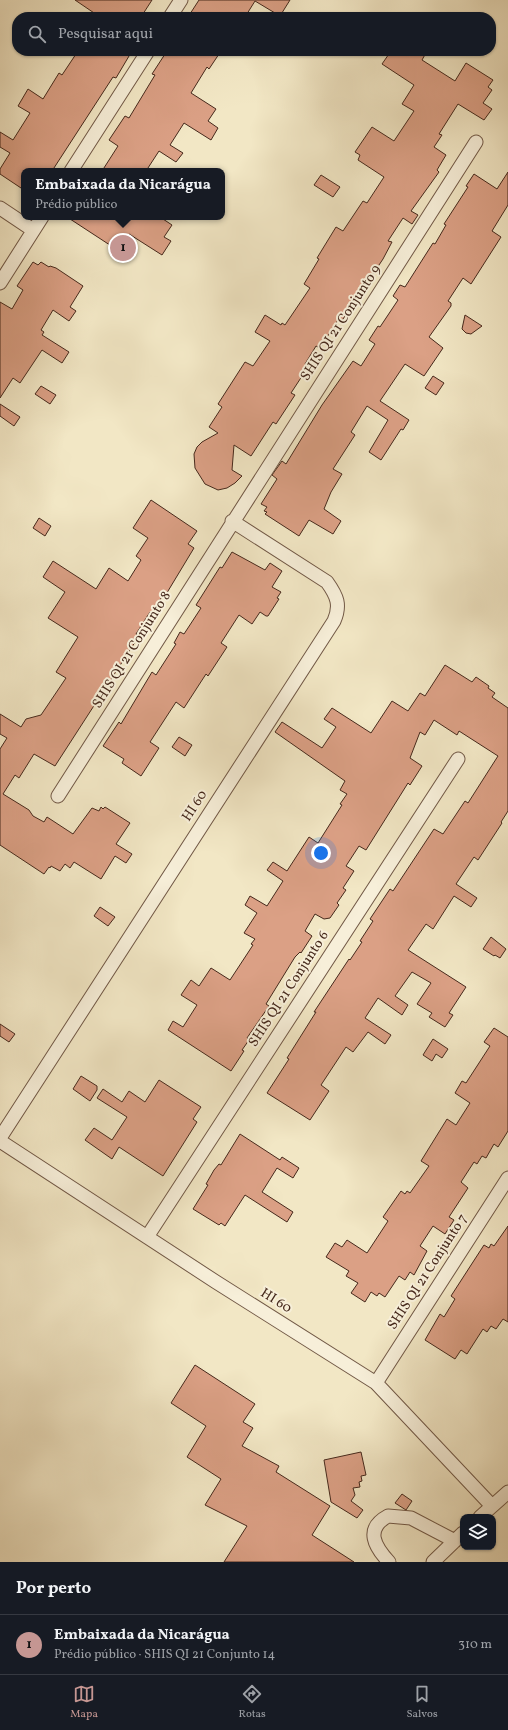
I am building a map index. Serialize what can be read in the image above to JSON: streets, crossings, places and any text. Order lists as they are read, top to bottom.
{
  "streets": {
    "street": [
      "SHIS QI 21 Conjunto 9",
      "SHIS QI 21 Conjunto 8",
      "HI 60",
      "SHIS QI 21 Conjunto 6",
      "SHIS QI 21 Conjunto 7"
    ]
  },
  "crossings": [
    ["SHIS QI 21 Conjunto 9", "SHIS QI 21 Conjunto 8"],
    ["SHIS QI 21 Conjunto 9", "HI 60"],
    ["SHIS QI 21 Conjunto 8", "HI 60"],
    ["HI 60", "SHIS QI 21 Conjunto 6"],
    ["HI 60", "SHIS QI 21 Conjunto 7"]
  ],
  "page": {
    "search": "Pesquisar aqui",
    "popup": ["Embaixada da Nicarágua", "Prédio público"],
    "pins": "1",
    "heading": "Por perto",
    "list": [
      {
        "mark": "1",
        "name": "Embaixada da Nicarágua",
        "note": "Prédio público · SHIS QI 21 Conjunto 14",
        "value": "310 m"
      }
    ],
    "nav": ["Mapa", "Rotas", "Salvos"]
  }
}
